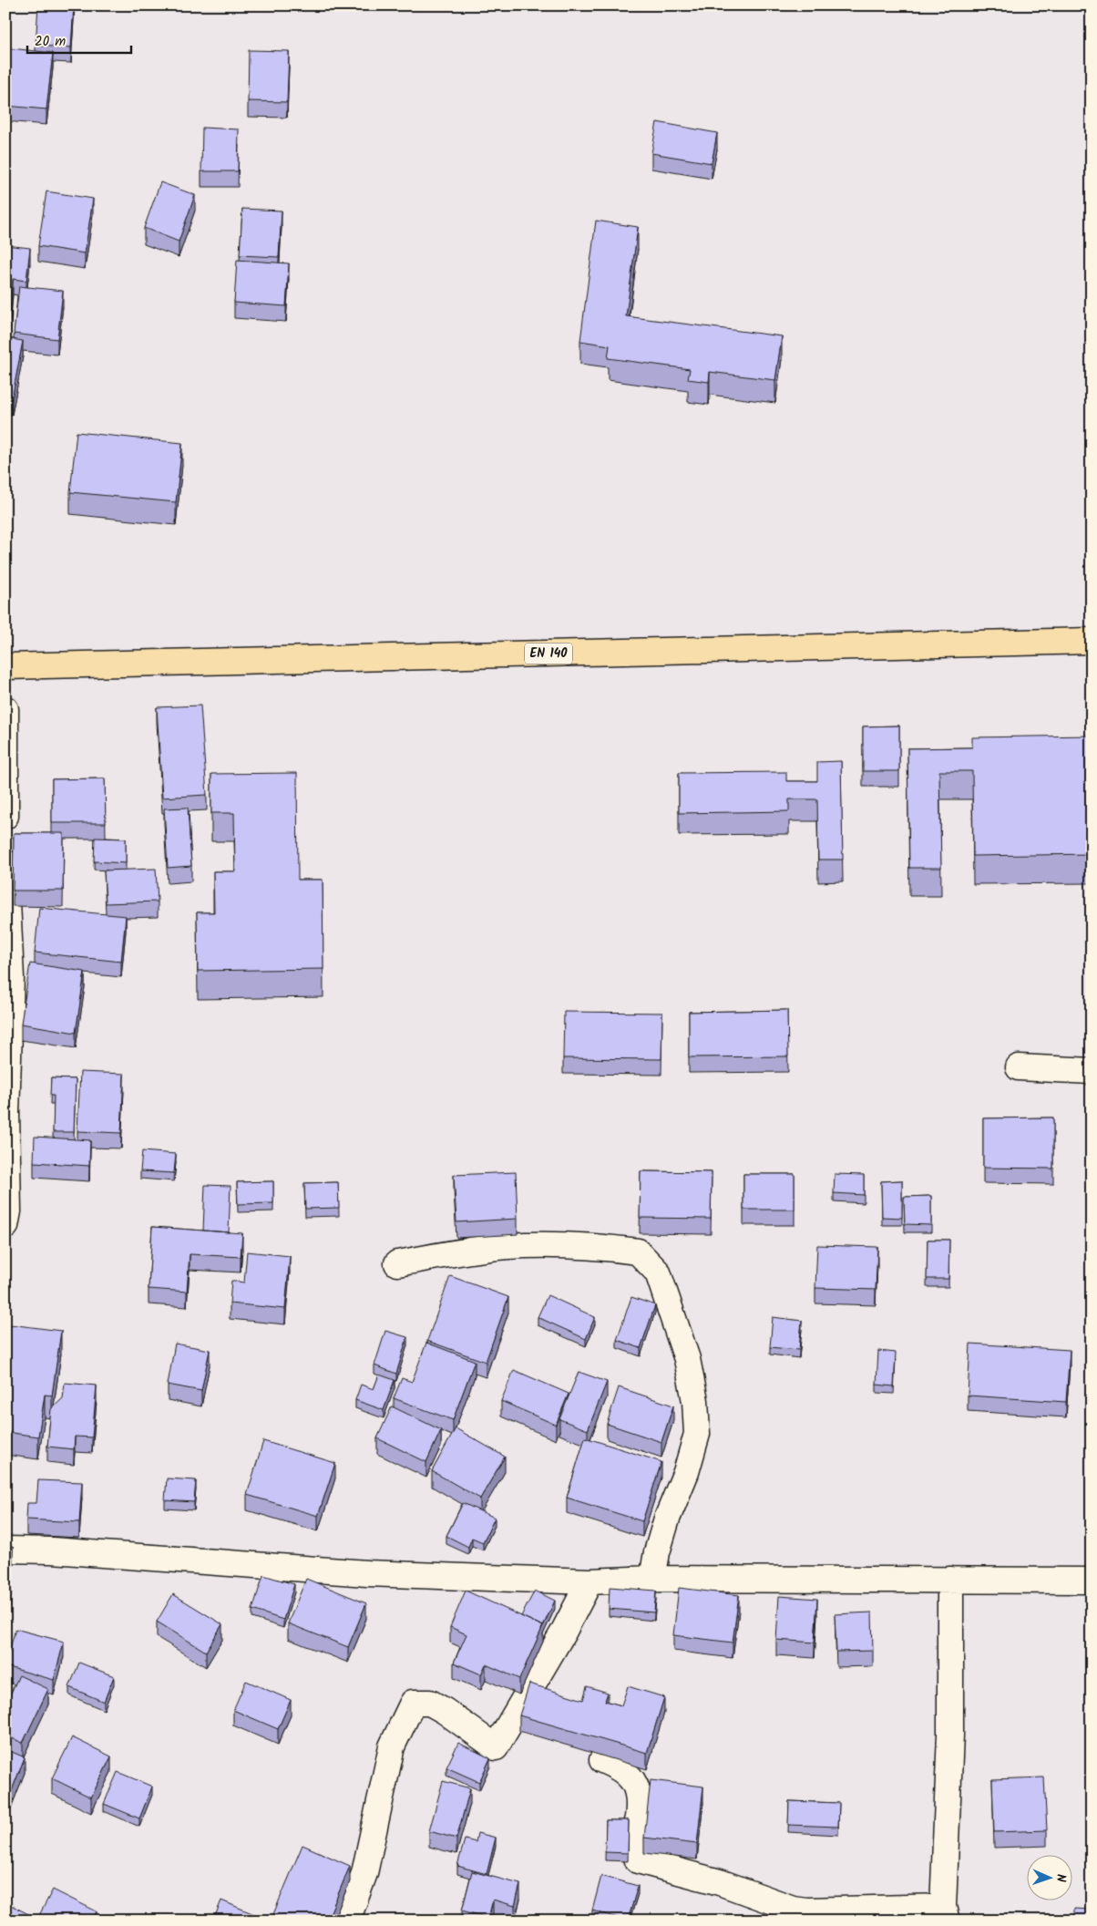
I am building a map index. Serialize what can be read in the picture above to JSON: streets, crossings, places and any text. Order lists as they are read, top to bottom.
{
  "streets": {
    "main road": ["EN 140"]
  },
  "scale_bar": "20 m",
  "north": "right"
}
